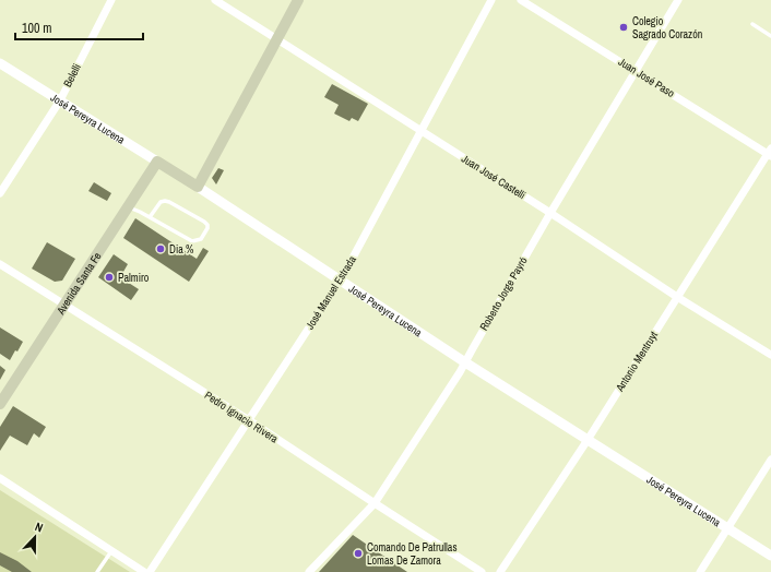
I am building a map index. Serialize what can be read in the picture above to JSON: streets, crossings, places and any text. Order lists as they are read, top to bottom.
{
  "streets": {
    "main road": ["José Pereyra Lucena", "Avenida Santa Fe"],
    "street": [
      "Belelli",
      "Juan José Paso",
      "Juan José Castelli",
      "José Manuel Estrada",
      "Roberto Jorge Payró",
      "Antonio Mentruyt",
      "Pedro Ignacio Rivera"
    ]
  },
  "crossings": [
    ["Belelli", "José Pereyra Lucena"],
    ["Juan José Paso", "Roberto Jorge Payró"],
    ["Juan José Paso", "Antonio Mentruyt"],
    ["José Pereyra Lucena", "Avenida Santa Fe"],
    ["José Pereyra Lucena", "José Manuel Estrada"],
    ["José Pereyra Lucena", "Roberto Jorge Payró"],
    ["José Pereyra Lucena", "Antonio Mentruyt"],
    ["Juan José Castelli", "José Manuel Estrada"],
    ["Juan José Castelli", "Roberto Jorge Payró"],
    ["Juan José Castelli", "Antonio Mentruyt"],
    ["Avenida Santa Fe", "Pedro Ignacio Rivera"],
    ["José Manuel Estrada", "Pedro Ignacio Rivera"],
    ["Roberto Jorge Payró", "Pedro Ignacio Rivera"]
  ],
  "places": [
    "Colegio Sagrado Corazón",
    "Dia %",
    "Palmiro",
    "Comando De Patrullas Lomas De Zamora"
  ],
  "scale_bar": "100 m",
  "north": "top"
}
